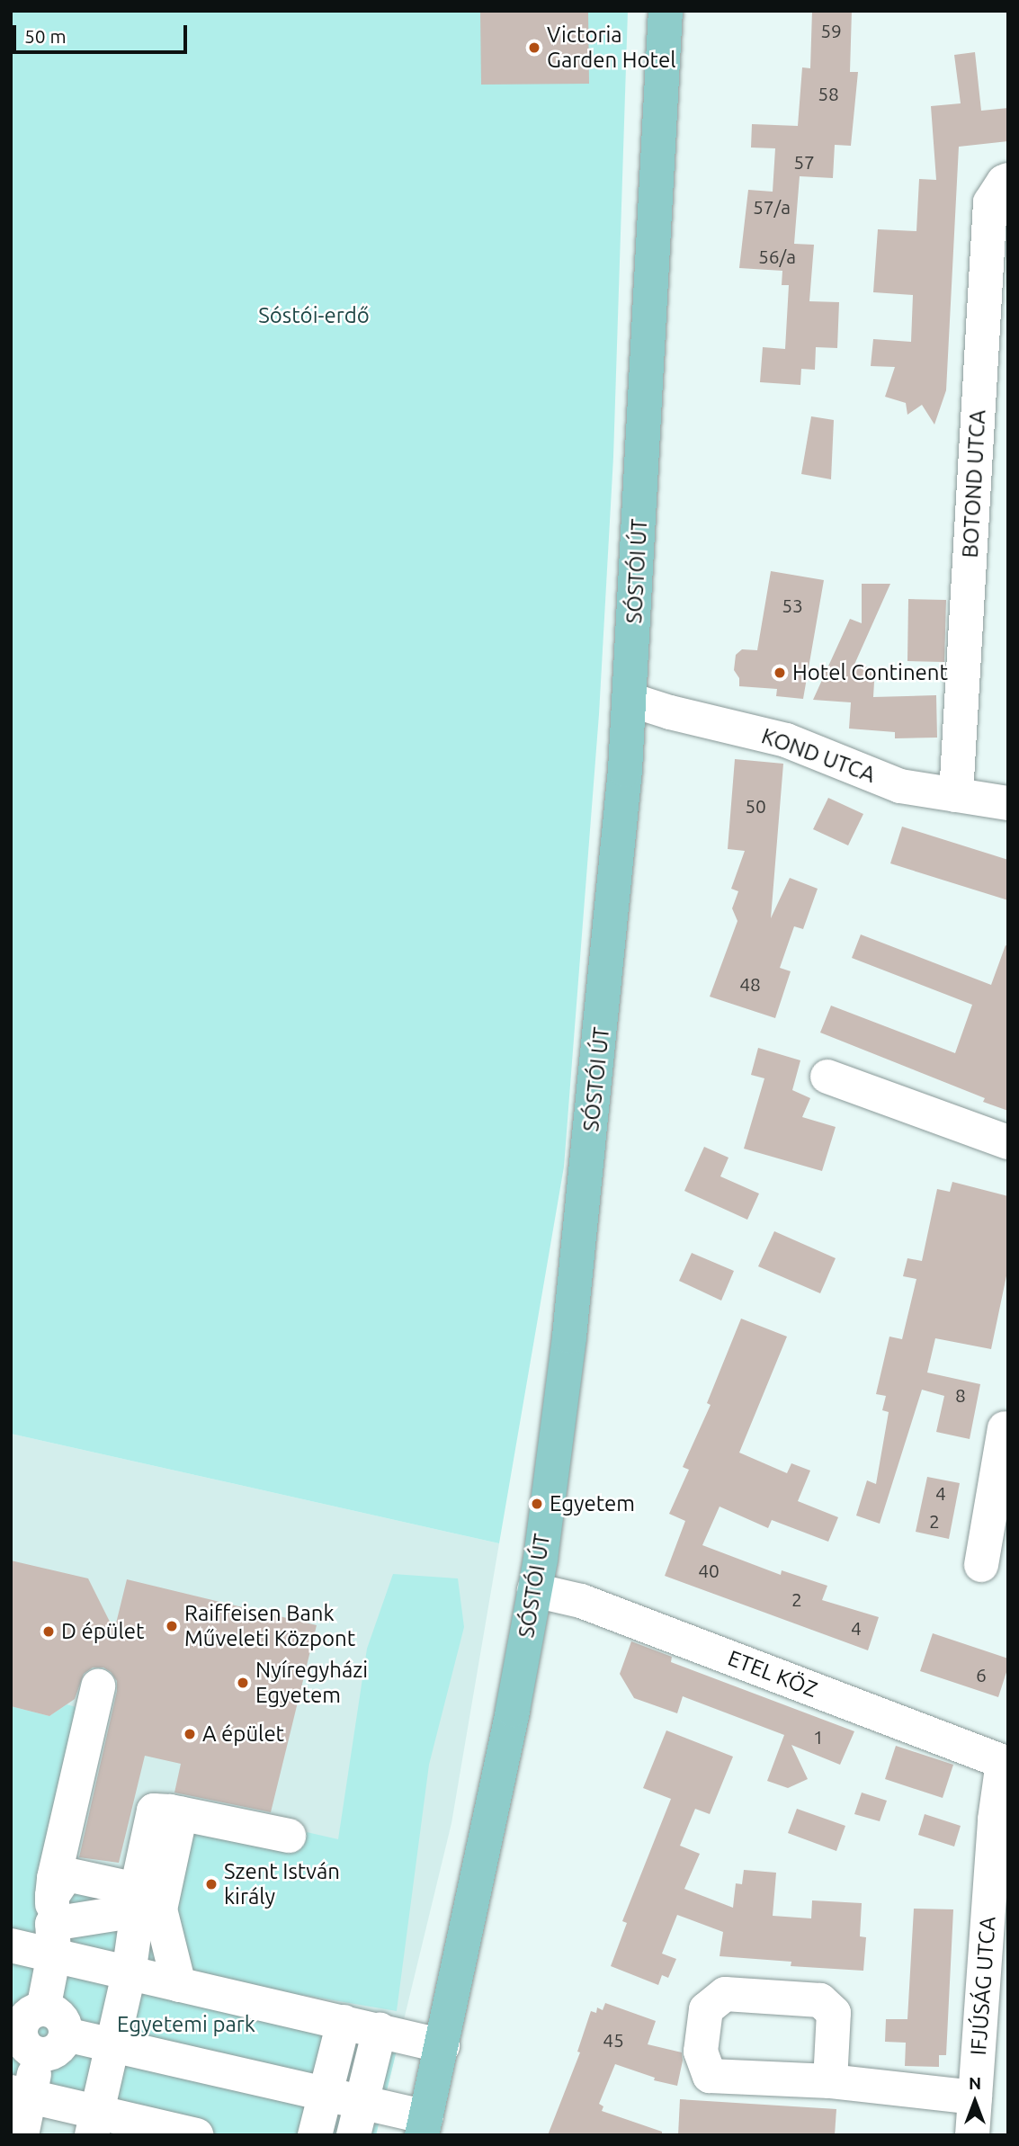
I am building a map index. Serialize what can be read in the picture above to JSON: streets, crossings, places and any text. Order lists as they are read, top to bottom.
{
  "streets": {
    "main road": ["SÓSTÓI ÚT"],
    "street": [
      "BOTOND UTCA",
      "KOND UTCA",
      "ETEL KÖZ",
      "IFJÚSÁG UTCA"
    ]
  },
  "crossings": [
    ["BOTOND UTCA", "KOND UTCA"],
    ["SÓSTÓI ÚT", "KOND UTCA"],
    ["SÓSTÓI ÚT", "ETEL KÖZ"],
    ["ETEL KÖZ", "IFJÚSÁG UTCA"]
  ],
  "parks": ["Sóstói-erdő", "Egyetemi park"],
  "places": [
    "Victoria Garden Hotel",
    "Hotel Continent",
    "Egyetem",
    "Raiffeisen Bank Műveleti Központ",
    "D épület",
    "Nyíregyházi Egyetem",
    "A épület",
    "Szent István király"
  ],
  "house_numbers": [
    "59",
    "58",
    "57",
    "57/a",
    "56/a",
    "53",
    "50",
    "48",
    "8",
    "4",
    "2",
    "40",
    "2",
    "4",
    "6",
    "1",
    "45"
  ],
  "scale_bar": "50 m",
  "north": "top"
}
